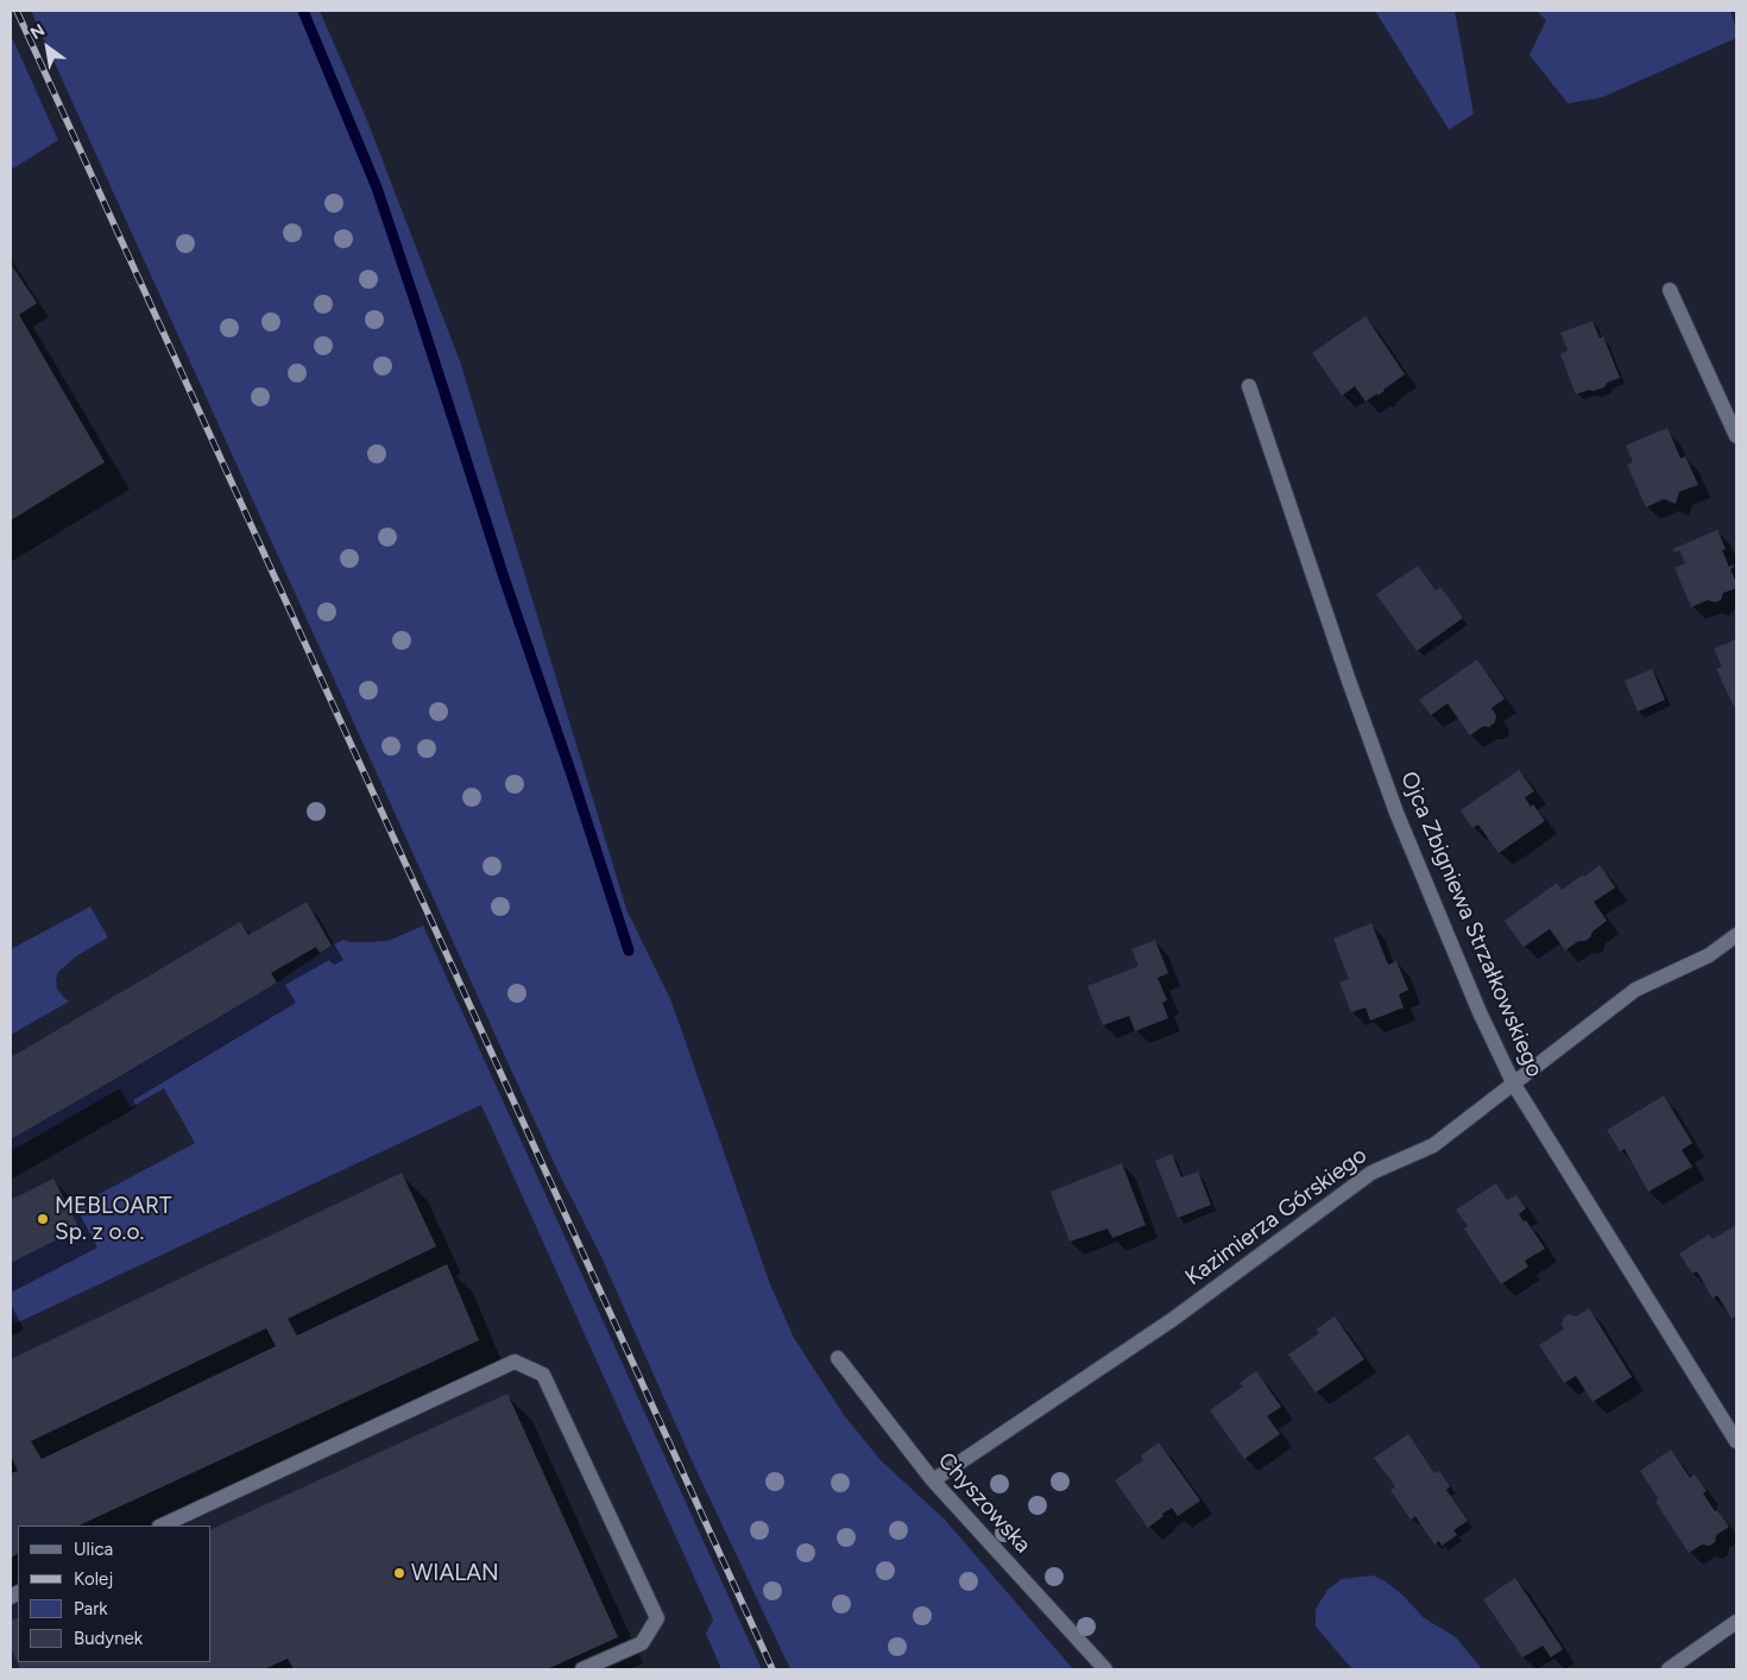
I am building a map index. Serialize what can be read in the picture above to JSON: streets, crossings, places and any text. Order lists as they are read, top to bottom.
{
  "streets": {
    "street": ["Ojca Zbigniewa Strzałkowskiego", "Kazimierza Górskiego", "Chyszowska"]
  },
  "crossings": [
    ["Ojca Zbigniewa Strzałkowskiego", "Kazimierza Górskiego"],
    ["Kazimierza Górskiego", "Chyszowska"]
  ],
  "places": ["MEBLOART Sp. z o.o.", "WIALAN"],
  "legend": [
    "Ulica",
    "Kolej",
    "Park",
    "Budynek"
  ],
  "north": "top left"
}
